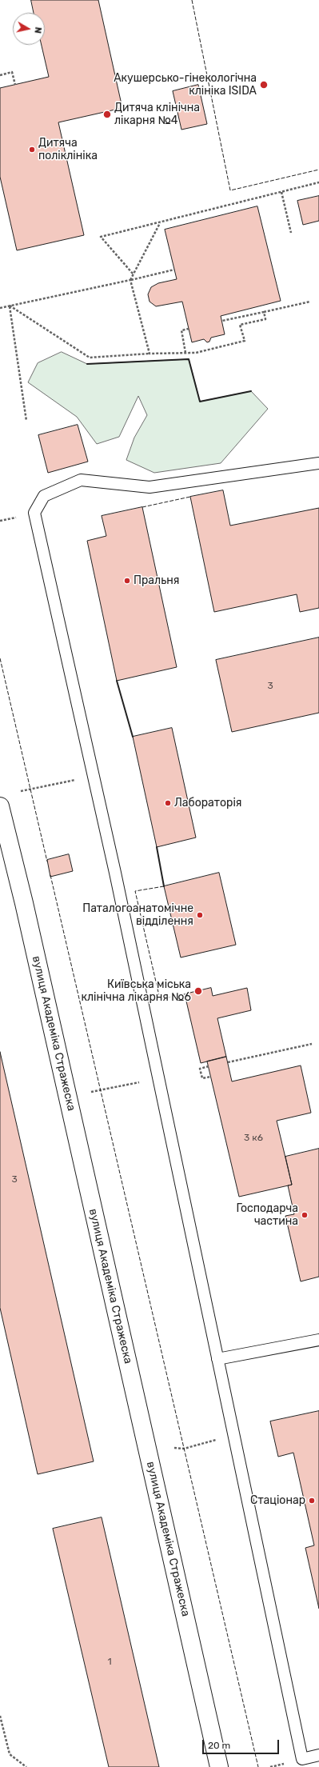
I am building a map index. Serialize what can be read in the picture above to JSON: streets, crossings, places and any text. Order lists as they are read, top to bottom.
{
  "streets": {
    "street": ["вулиця Академіка Стражеска"]
  },
  "places": [
    "Акушерсько-гінекологічна клініка ISIDA",
    "Дитяча клінічна лікарня №4",
    "Дитяча поліклініка",
    "Пральня",
    "Лабораторія",
    "Паталогоанатомічне відділення",
    "Київська міська клінічна лікарня №6",
    "Господарча частина",
    "Стаціонар"
  ],
  "house_numbers": [
    "3",
    "3 к6",
    "3",
    "1"
  ],
  "scale_bar": "20 m",
  "north": "right"
}
